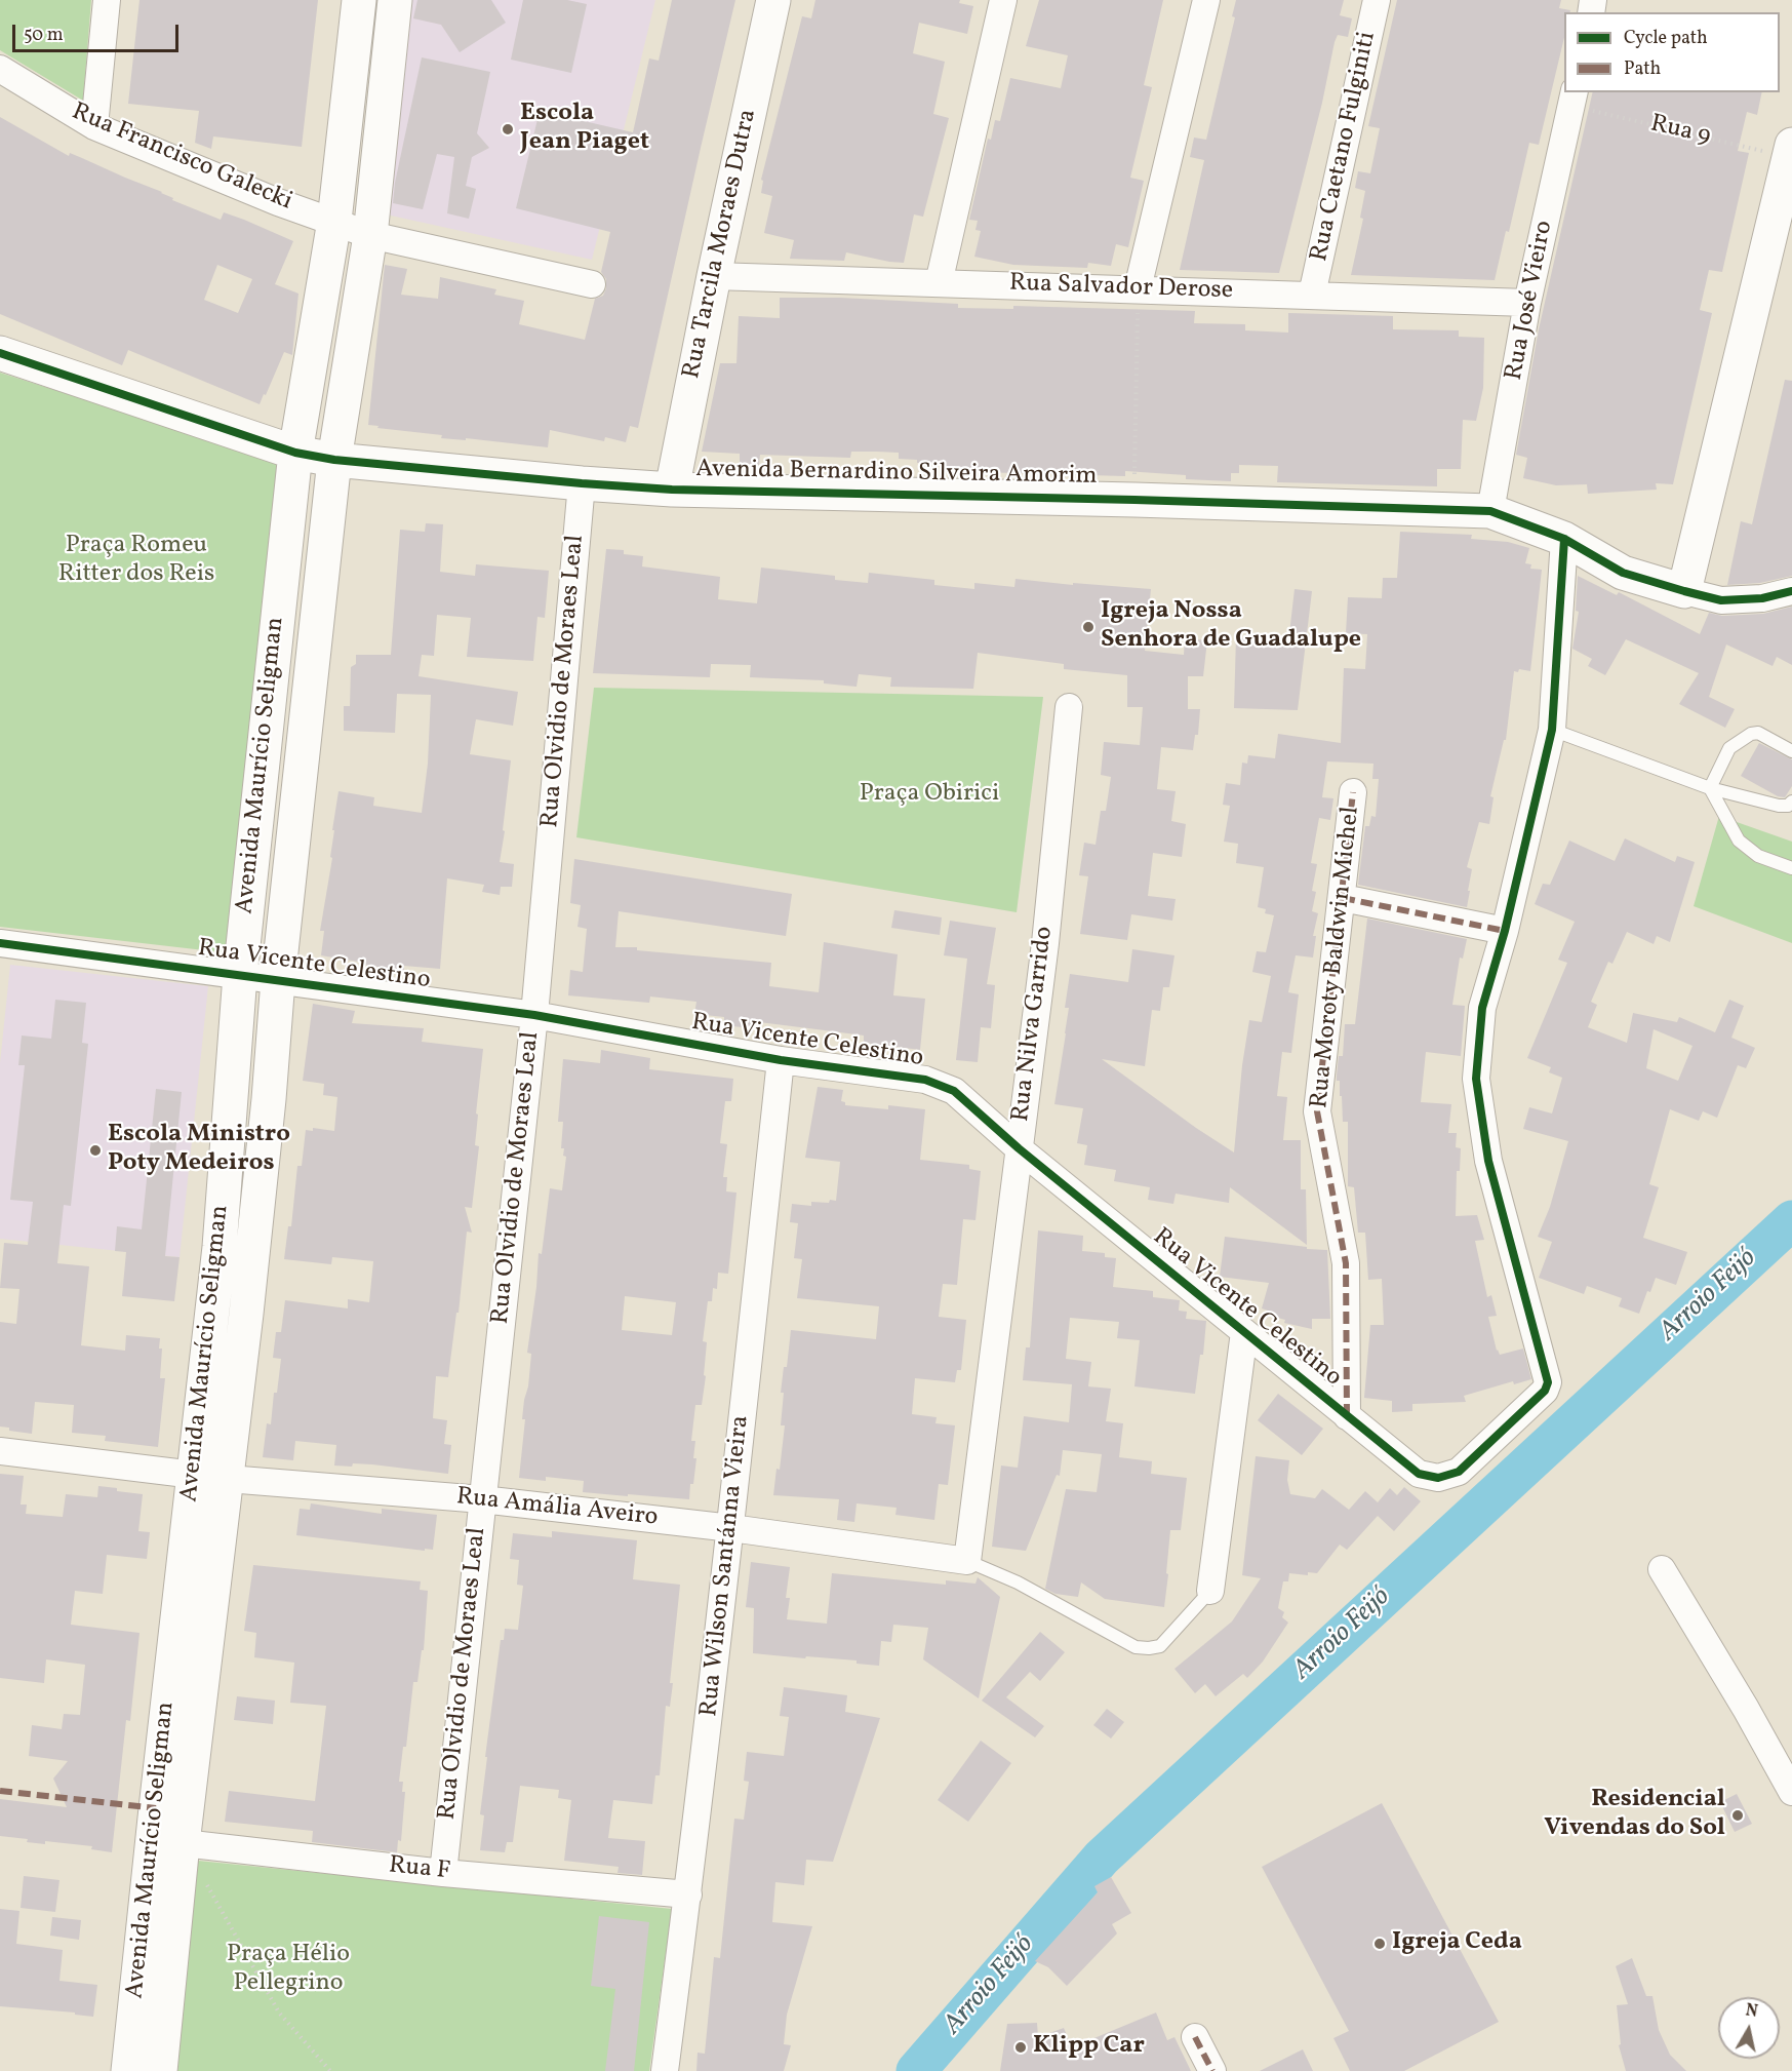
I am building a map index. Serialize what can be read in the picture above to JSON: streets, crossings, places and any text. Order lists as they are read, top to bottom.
{
  "streets": {
    "main road": ["Rua Tarcila Moraes Dutra", "Avenida Bernardino Silveira Amorim", "Avenida Maurício Seligman"],
    "street": [
      "Rua Caetano Fulginiti",
      "Rua Francisco Galecki",
      "Rua Salvador Derose",
      "Rua José Vieiro",
      "Rua Olvidio de Moraes Leal",
      "Rua Moroty Baldwin Michel",
      "Rua Vicente Celestino",
      "Rua Nilva Garrido",
      "Rua Amália Aveiro",
      "Rua Wilson Santánna Vieira",
      "Rua F"
    ],
    "path": ["Rua 9"]
  },
  "crossings": [
    ["Rua 9", "Rua José Vieiro"],
    ["Rua Caetano Fulginiti", "Rua Salvador Derose"],
    ["Rua Francisco Galecki", "Avenida Maurício Seligman"],
    ["Rua Tarcila Moraes Dutra", "Rua Salvador Derose"],
    ["Rua Tarcila Moraes Dutra", "Avenida Bernardino Silveira Amorim"],
    ["Rua Salvador Derose", "Rua José Vieiro"],
    ["Rua José Vieiro", "Avenida Bernardino Silveira Amorim"],
    ["Avenida Bernardino Silveira Amorim", "Rua Olvidio de Moraes Leal"],
    ["Avenida Bernardino Silveira Amorim", "Avenida Maurício Seligman"],
    ["Rua Olvidio de Moraes Leal", "Rua Vicente Celestino"],
    ["Rua Olvidio de Moraes Leal", "Rua Amália Aveiro"],
    ["Rua Olvidio de Moraes Leal", "Rua F"],
    ["Avenida Maurício Seligman", "Rua Vicente Celestino"],
    ["Avenida Maurício Seligman", "Rua Amália Aveiro"],
    ["Avenida Maurício Seligman", "Rua F"],
    ["Rua Moroty Baldwin Michel", "Rua Vicente Celestino"],
    ["Rua Vicente Celestino", "Rua Nilva Garrido"],
    ["Rua Vicente Celestino", "Rua Wilson Santánna Vieira"],
    ["Rua Nilva Garrido", "Rua Amália Aveiro"],
    ["Rua Amália Aveiro", "Rua Wilson Santánna Vieira"],
    ["Rua Wilson Santánna Vieira", "Rua F"]
  ],
  "water": ["Arroio Feijó"],
  "parks": ["Praça Romeu Ritter dos Reis", "Praça Obirici", "Praça Hélio Pellegrino"],
  "places": [
    "Escola Jean Piaget",
    "Igreja Nossa Senhora de Guadalupe",
    "Escola Ministro Poty Medeiros",
    "Residencial Vivendas do Sol",
    "Igreja Ceda",
    "Klipp Car"
  ],
  "legend": ["Cycle path", "Path"],
  "scale_bar": "50 m",
  "north": "top"
}
